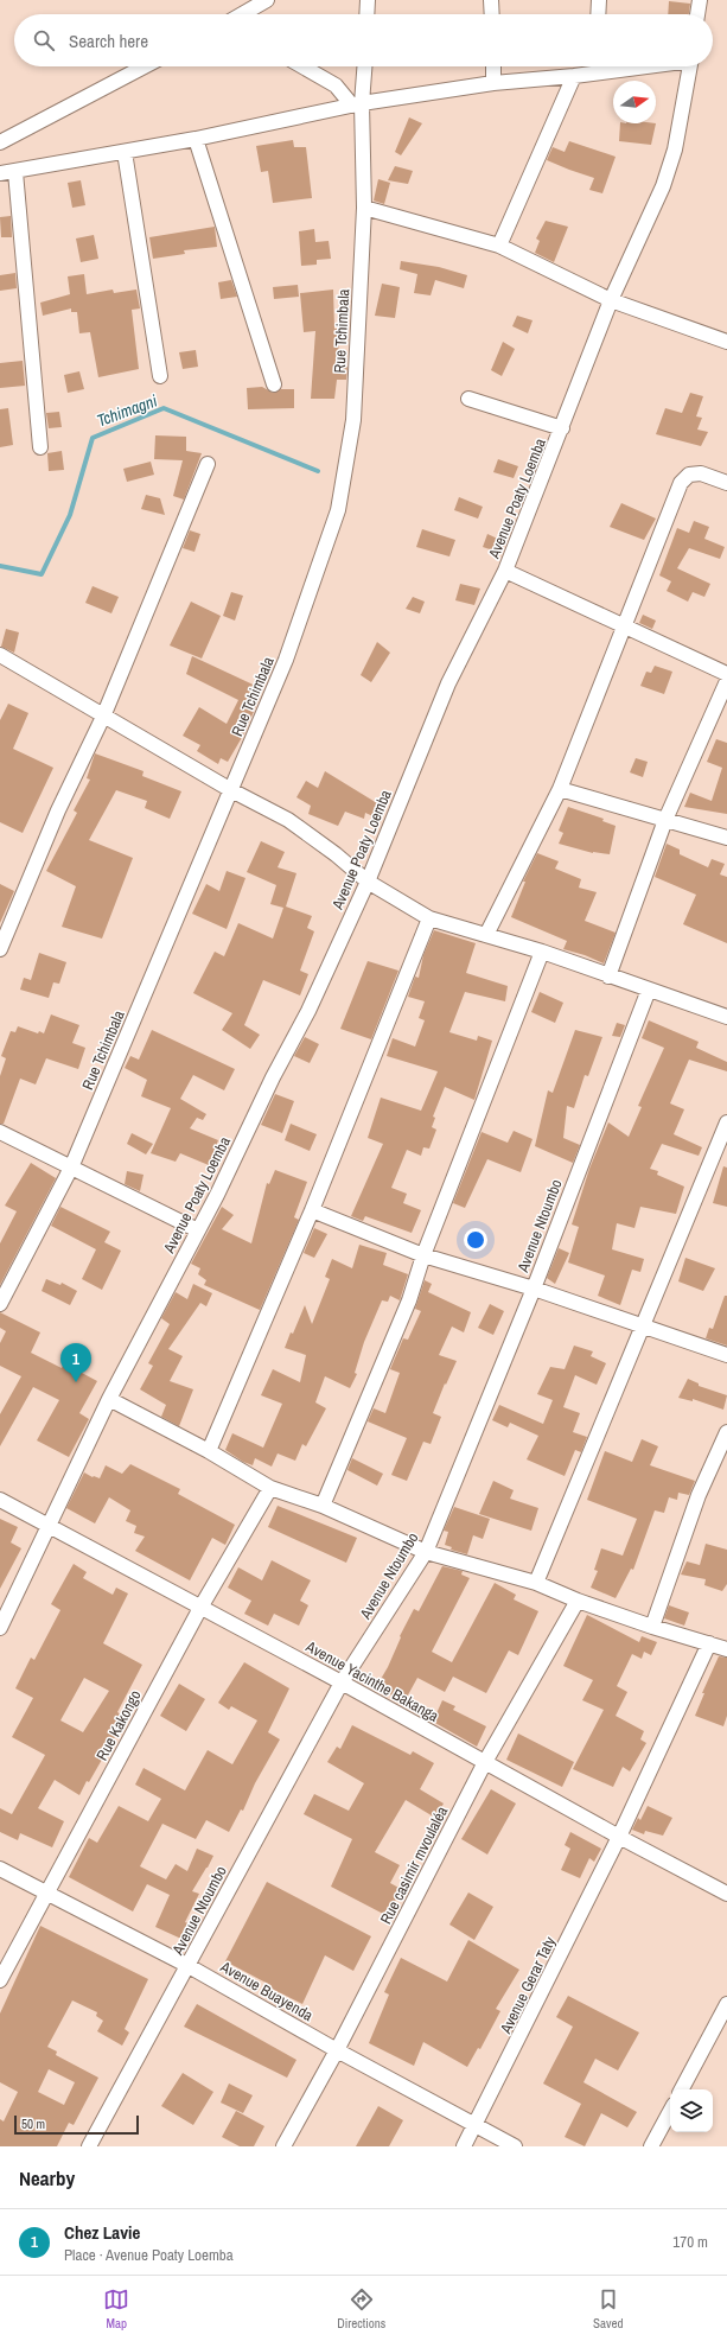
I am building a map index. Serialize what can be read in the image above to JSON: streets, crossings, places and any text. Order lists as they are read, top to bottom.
{
  "streets": {
    "street": [
      "Rue Tchimbala",
      "Avenue Poaty Loemba",
      "Avenue Ntoumbo",
      "Avenue Yacinthe Bakanga",
      "Rue Kakongo",
      "Rue casimir mvoulaléa",
      "Avenue Gerar Taty",
      "Avenue Buayenda"
    ]
  },
  "crossings": [
    ["Avenue Poaty Loemba", "Avenue Yacinthe Bakanga"],
    ["Avenue Ntoumbo", "Avenue Yacinthe Bakanga"],
    ["Avenue Ntoumbo", "Avenue Buayenda"],
    ["Avenue Yacinthe Bakanga", "Rue Kakongo"],
    ["Avenue Yacinthe Bakanga", "Rue casimir mvoulaléa"],
    ["Avenue Yacinthe Bakanga", "Avenue Gerar Taty"],
    ["Rue Kakongo", "Avenue Buayenda"],
    ["Rue casimir mvoulaléa", "Avenue Buayenda"],
    ["Avenue Gerar Taty", "Avenue Buayenda"]
  ],
  "water": ["Tchimagni"],
  "scale_bar": "50 m",
  "north": "right",
  "page": {
    "search": "Search here",
    "pins": "1",
    "scale": "50 m",
    "heading": "Nearby",
    "list": [
      {
        "mark": "1",
        "name": "Chez Lavie",
        "note": "Place · Avenue Poaty Loemba",
        "value": "170 m"
      }
    ],
    "nav": ["Map", "Directions", "Saved"]
  }
}
